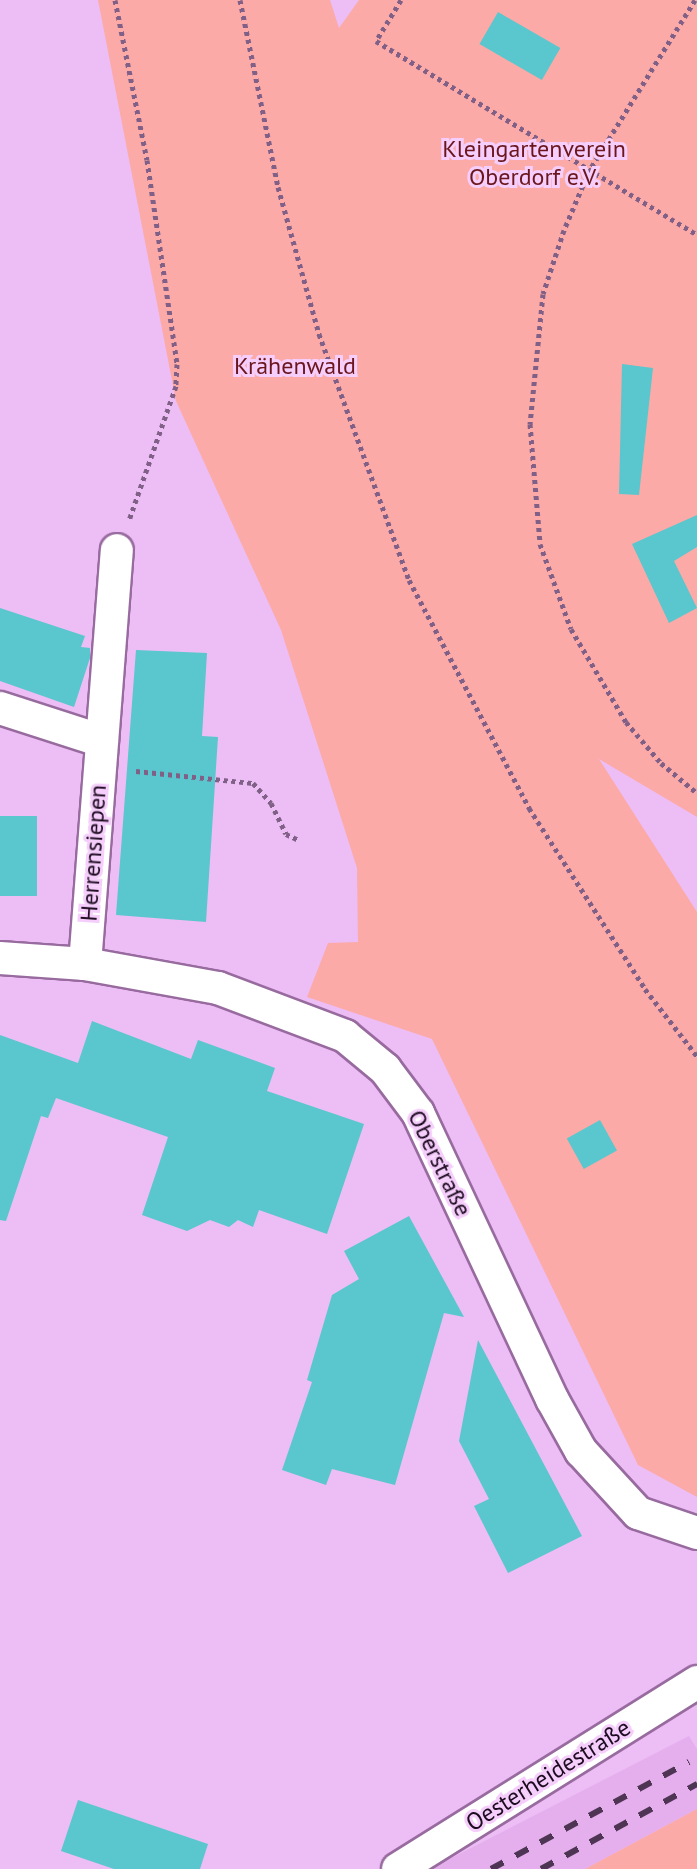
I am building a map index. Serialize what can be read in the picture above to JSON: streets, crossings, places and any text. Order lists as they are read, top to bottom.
{
  "streets": {
    "street": ["Herrensiepen", "Oberstraße", "Oesterheidestraße"]
  },
  "crossings": [
    ["Herrensiepen", "Oberstraße"]
  ],
  "parks": ["Kleingartenverein Oberdorf e.V.", "Krähenwald"]
}
